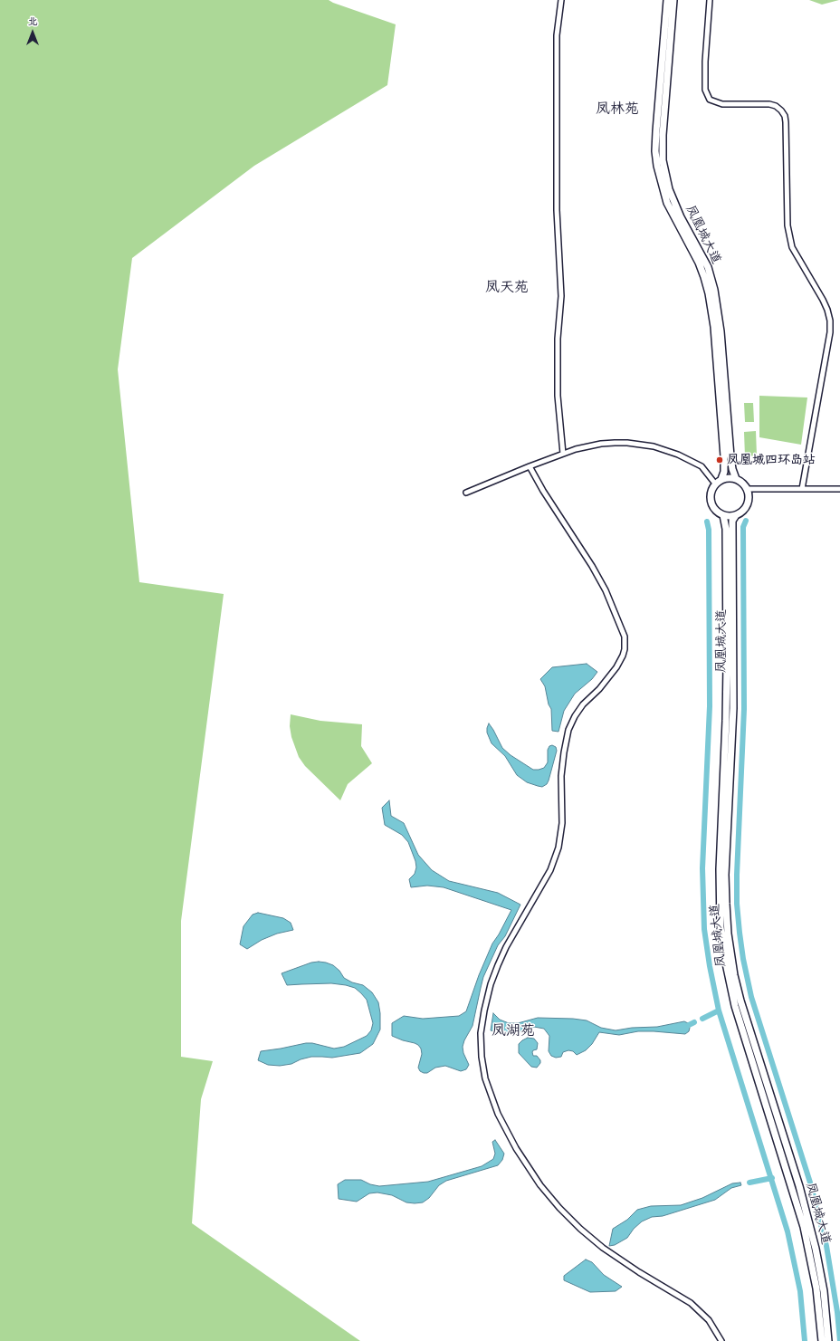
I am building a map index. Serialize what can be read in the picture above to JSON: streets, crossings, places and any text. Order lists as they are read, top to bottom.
{
  "streets": {
    "main road": ["凤凰城大道"]
  },
  "districts": ["凤林苑", "凤天苑", "凤湖苑"],
  "places": ["凤凰城四环岛站"],
  "north": "top"
}
